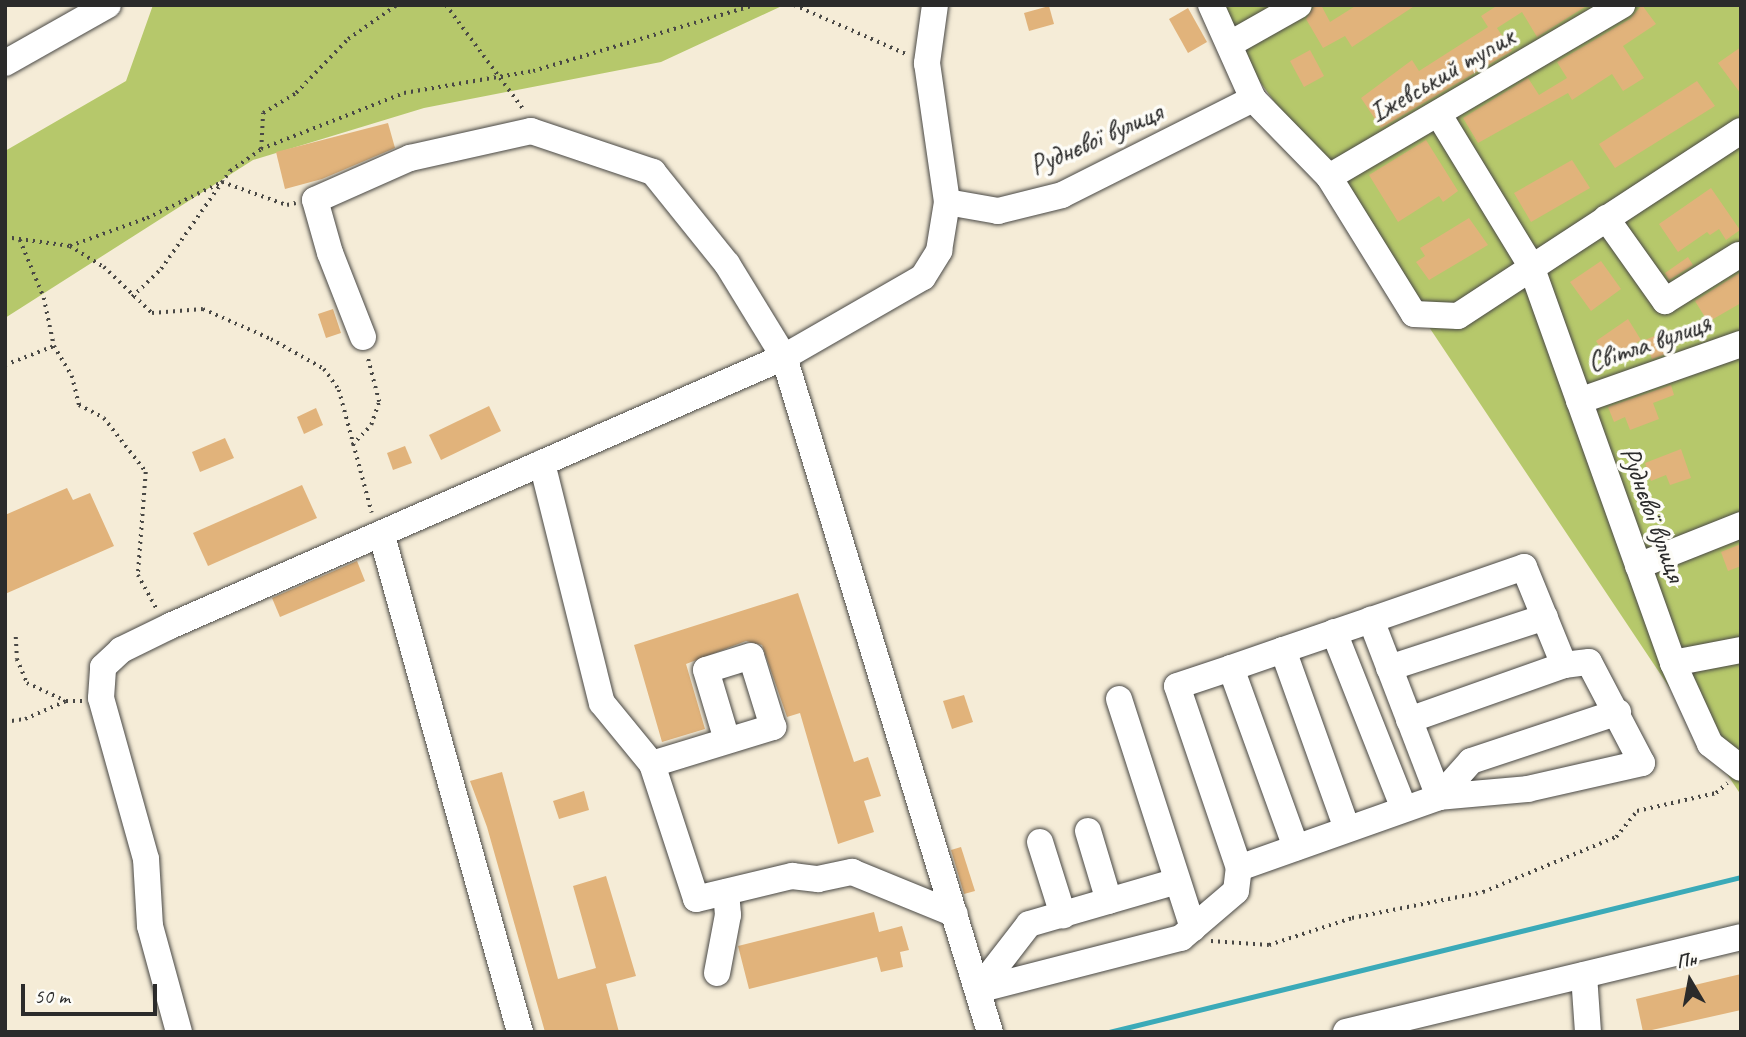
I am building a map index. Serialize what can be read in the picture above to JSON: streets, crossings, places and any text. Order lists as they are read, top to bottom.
{
  "streets": {
    "street": ["Іжевський тупик", "Руднєвої вулиця", "Світла вулиця"]
  },
  "crossings": [
    ["Іжевський тупик", "Руднєвої вулиця"],
    ["Руднєвої вулиця", "Світла вулиця"]
  ],
  "scale_bar": "50 m",
  "north": "top"
}
